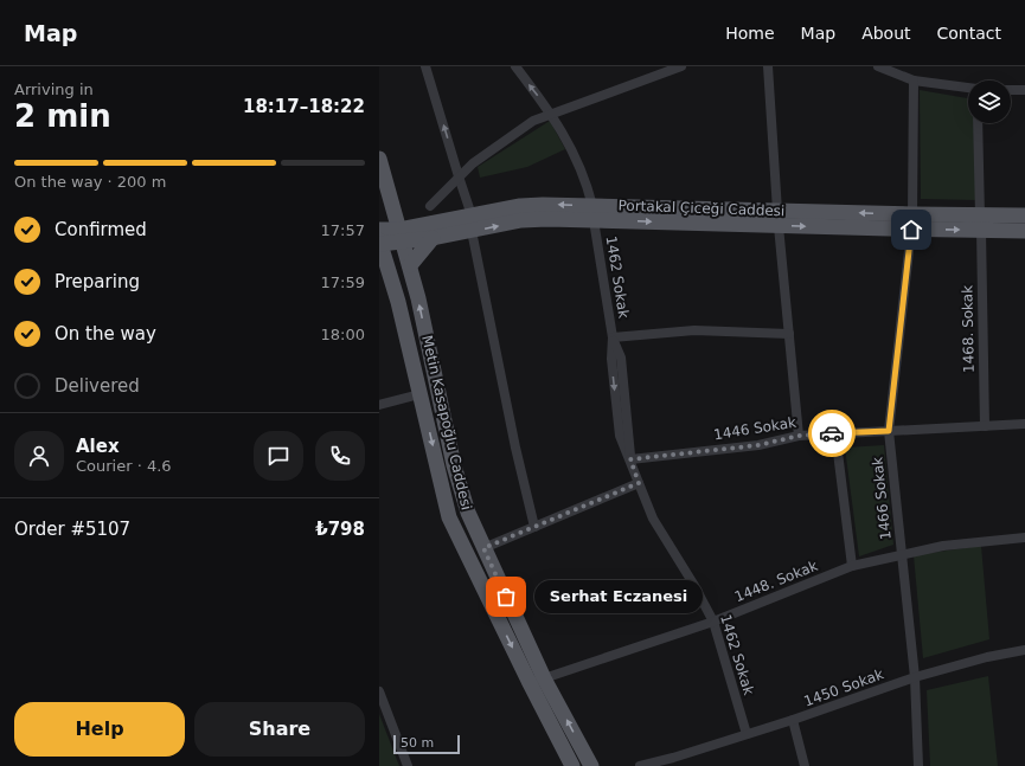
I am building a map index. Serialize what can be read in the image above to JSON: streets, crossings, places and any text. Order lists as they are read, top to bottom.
{
  "streets": {
    "main road": ["Portakal Çiceği Caddesi", "Metin Kasapoğlu Caddesi"],
    "street": [
      "1462 Sokak",
      "1468. Sokak",
      "1446 Sokak",
      "1466 Sokak",
      "1448. Sokak",
      "1450 Sokak"
    ]
  },
  "crossings": [
    ["Portakal Çiceği Caddesi", "1462 Sokak"],
    ["Portakal Çiceği Caddesi", "1468. Sokak"],
    ["Portakal Çiceği Caddesi", "Metin Kasapoğlu Caddesi"],
    ["Portakal Çiceği Caddesi", "1466 Sokak"],
    ["1462 Sokak", "1446 Sokak"],
    ["1462 Sokak", "1448. Sokak"],
    ["1462 Sokak", "1450 Sokak"],
    ["1468. Sokak", "1446 Sokak"],
    ["Metin Kasapoğlu Caddesi", "1448. Sokak"],
    ["1446 Sokak", "1466 Sokak"],
    ["1466 Sokak", "1448. Sokak"],
    ["1466 Sokak", "1450 Sokak"]
  ],
  "places": ["Serhat Eczanesi"],
  "scale_bar": "50 m",
  "page": {
    "header": "Map",
    "nav": [
      "Home",
      "Map",
      "About",
      "Contact"
    ],
    "heading": ["2 min", "Arriving in", "18:17–18:22"],
    "panel": [
      "Alex",
      "Courier · 4.6",
      "Order #5107",
      "₺798"
    ],
    "bar": "On the way · 200 m",
    "list": [
      ["Confirmed", "17:57"],
      ["Preparing", "17:59"],
      ["On the way", "18:00"],
      "Delivered"
    ],
    "bubble": "Serhat Eczanesi",
    "buttons": ["Help", "Share"],
    "scale": "50 m"
  }
}
